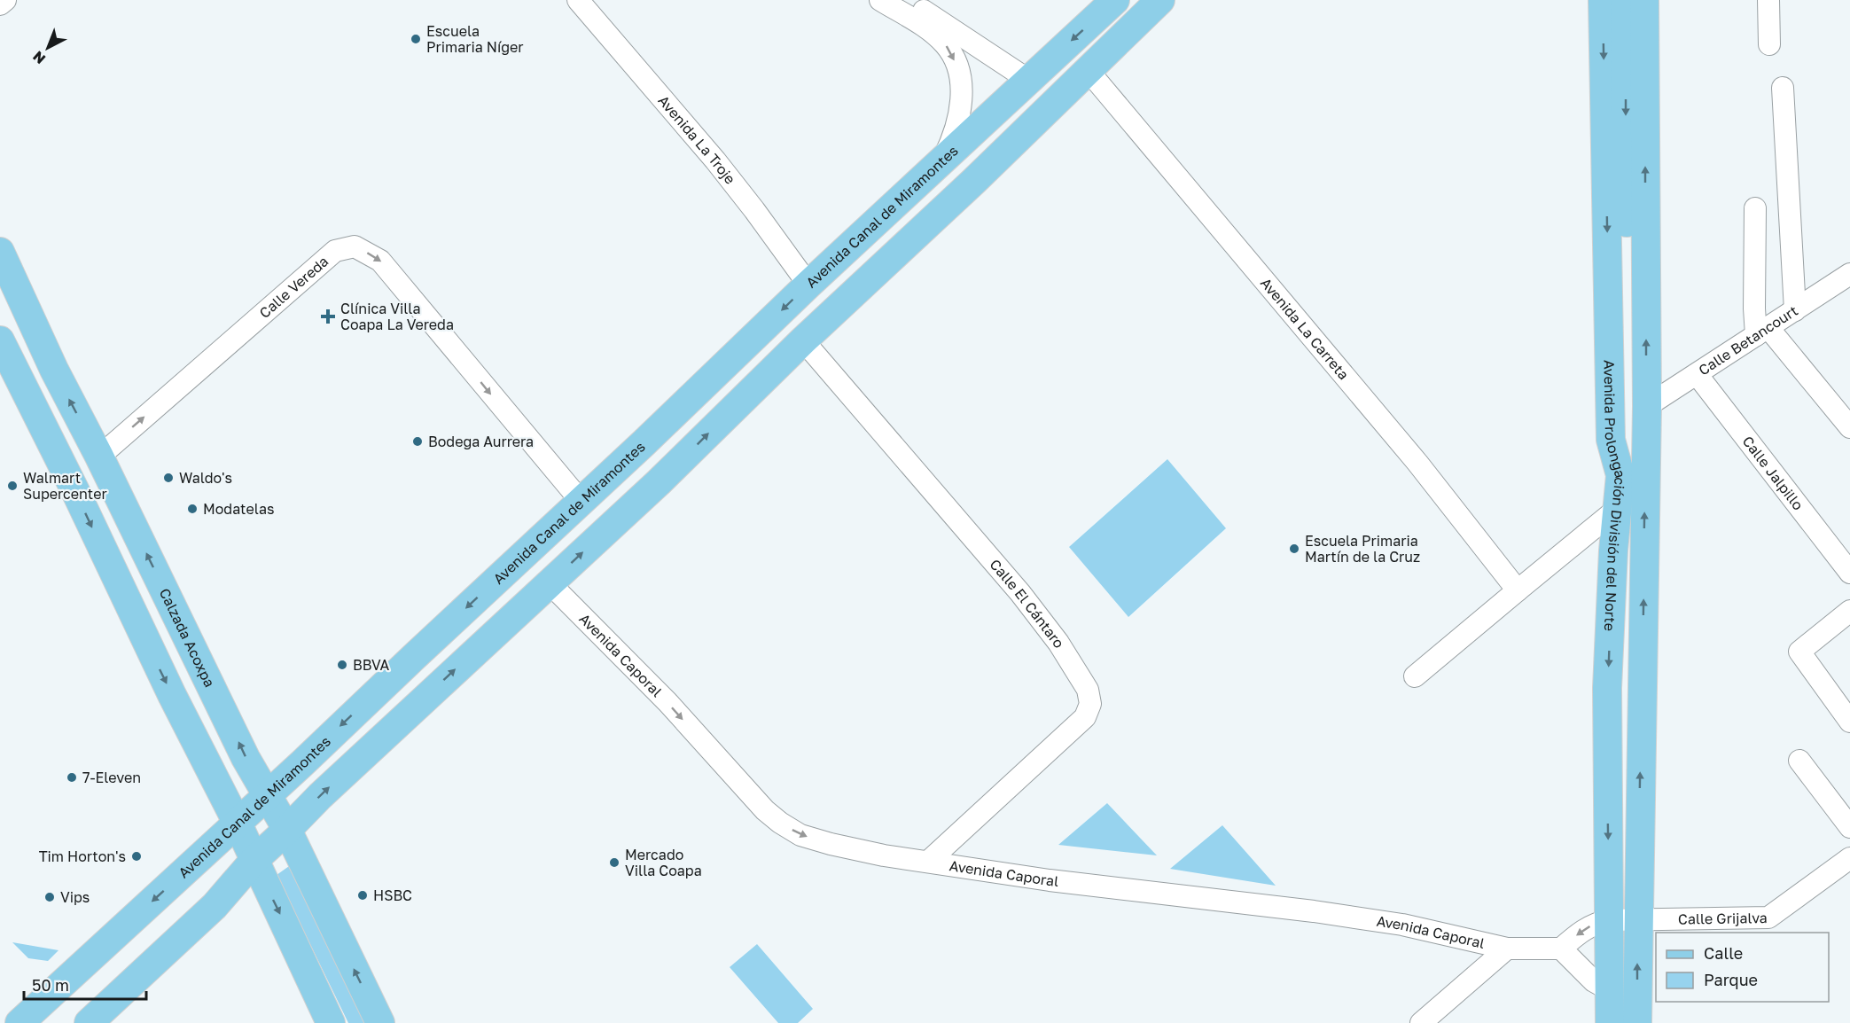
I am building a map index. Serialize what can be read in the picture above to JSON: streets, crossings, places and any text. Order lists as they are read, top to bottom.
{
  "streets": {
    "main road": ["Avenida Canal de Miramontes", "Avenida Prolongación División del Norte", "Calzada Acoxpa"],
    "street": [
      "Avenida La Troje",
      "Calle Vereda",
      "Avenida La Carreta",
      "Calle Betancourt",
      "Calle Jalpillo",
      "Calle El Cántaro",
      "Avenida Caporal",
      "Calle Grijalva"
    ]
  },
  "crossings": [
    ["Avenida La Troje", "Avenida Canal de Miramontes"],
    ["Avenida Canal de Miramontes", "Calle Vereda"],
    ["Avenida Canal de Miramontes", "Calzada Acoxpa"],
    ["Calle Vereda", "Calzada Acoxpa"],
    ["Calle Betancourt", "Calle Jalpillo"],
    ["Avenida Prolongación División del Norte", "Calle Grijalva"],
    ["Calle El Cántaro", "Avenida Caporal"]
  ],
  "one_way": ["Avenida Caporal"],
  "places": {
    "other": [
      "Escuela Primaria Níger",
      "Bodega Aurrera",
      "Waldo's",
      "Walmart Supercenter",
      "Modatelas",
      "Escuela Primaria Martín de la Cruz",
      "BBVA",
      "7-Eleven",
      "Tim Horton's",
      "Mercado Villa Coapa",
      "HSBC",
      "Vips"
    ],
    "health": ["Clínica Villa Coapa La Vereda"]
  },
  "legend": ["Calle", "Parque"],
  "scale_bar": "50 m",
  "north": "bottom left"
}
